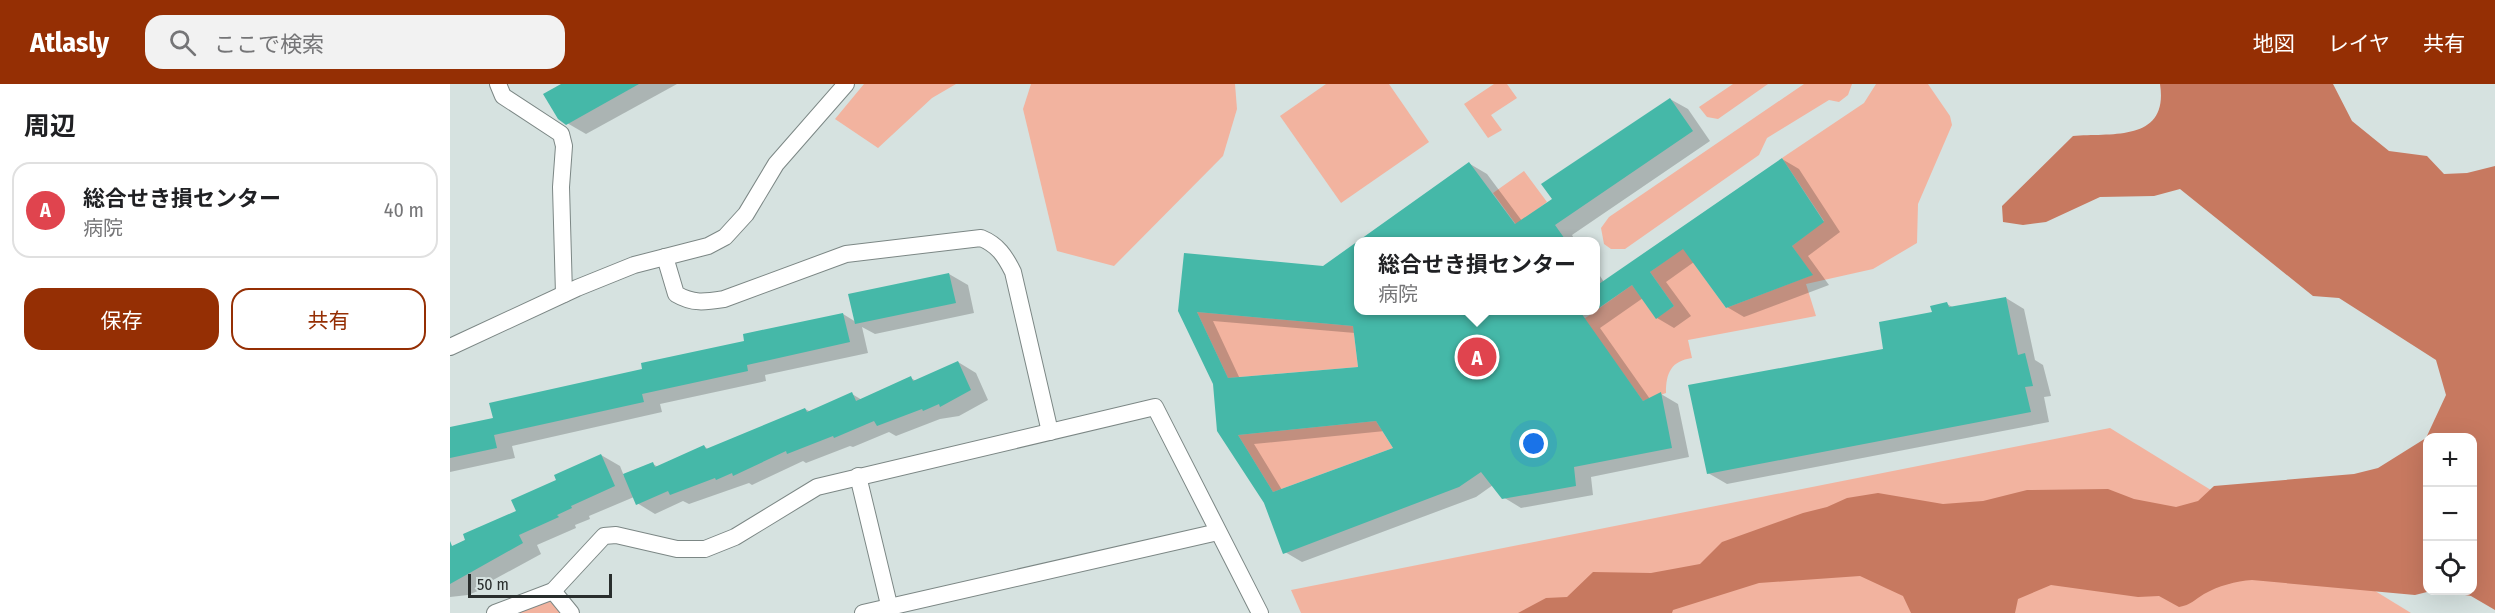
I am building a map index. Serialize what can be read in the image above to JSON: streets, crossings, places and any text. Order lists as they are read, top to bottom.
{
  "scale_bar": "50 m",
  "page": {
    "header": "Atlasly",
    "search": "ここで検索",
    "nav": ["地図", "レイヤ", "共有"],
    "heading": "周辺",
    "list": [
      {
        "mark": "A",
        "name": "総合せき損センター",
        "note": "病院",
        "value": "40 m"
      }
    ],
    "popup": ["総合せき損センター", "病院"],
    "buttons": ["保存", "共有"],
    "pins": "A",
    "map_buttons": ["+", "−"],
    "scale": "50 m"
  }
}
